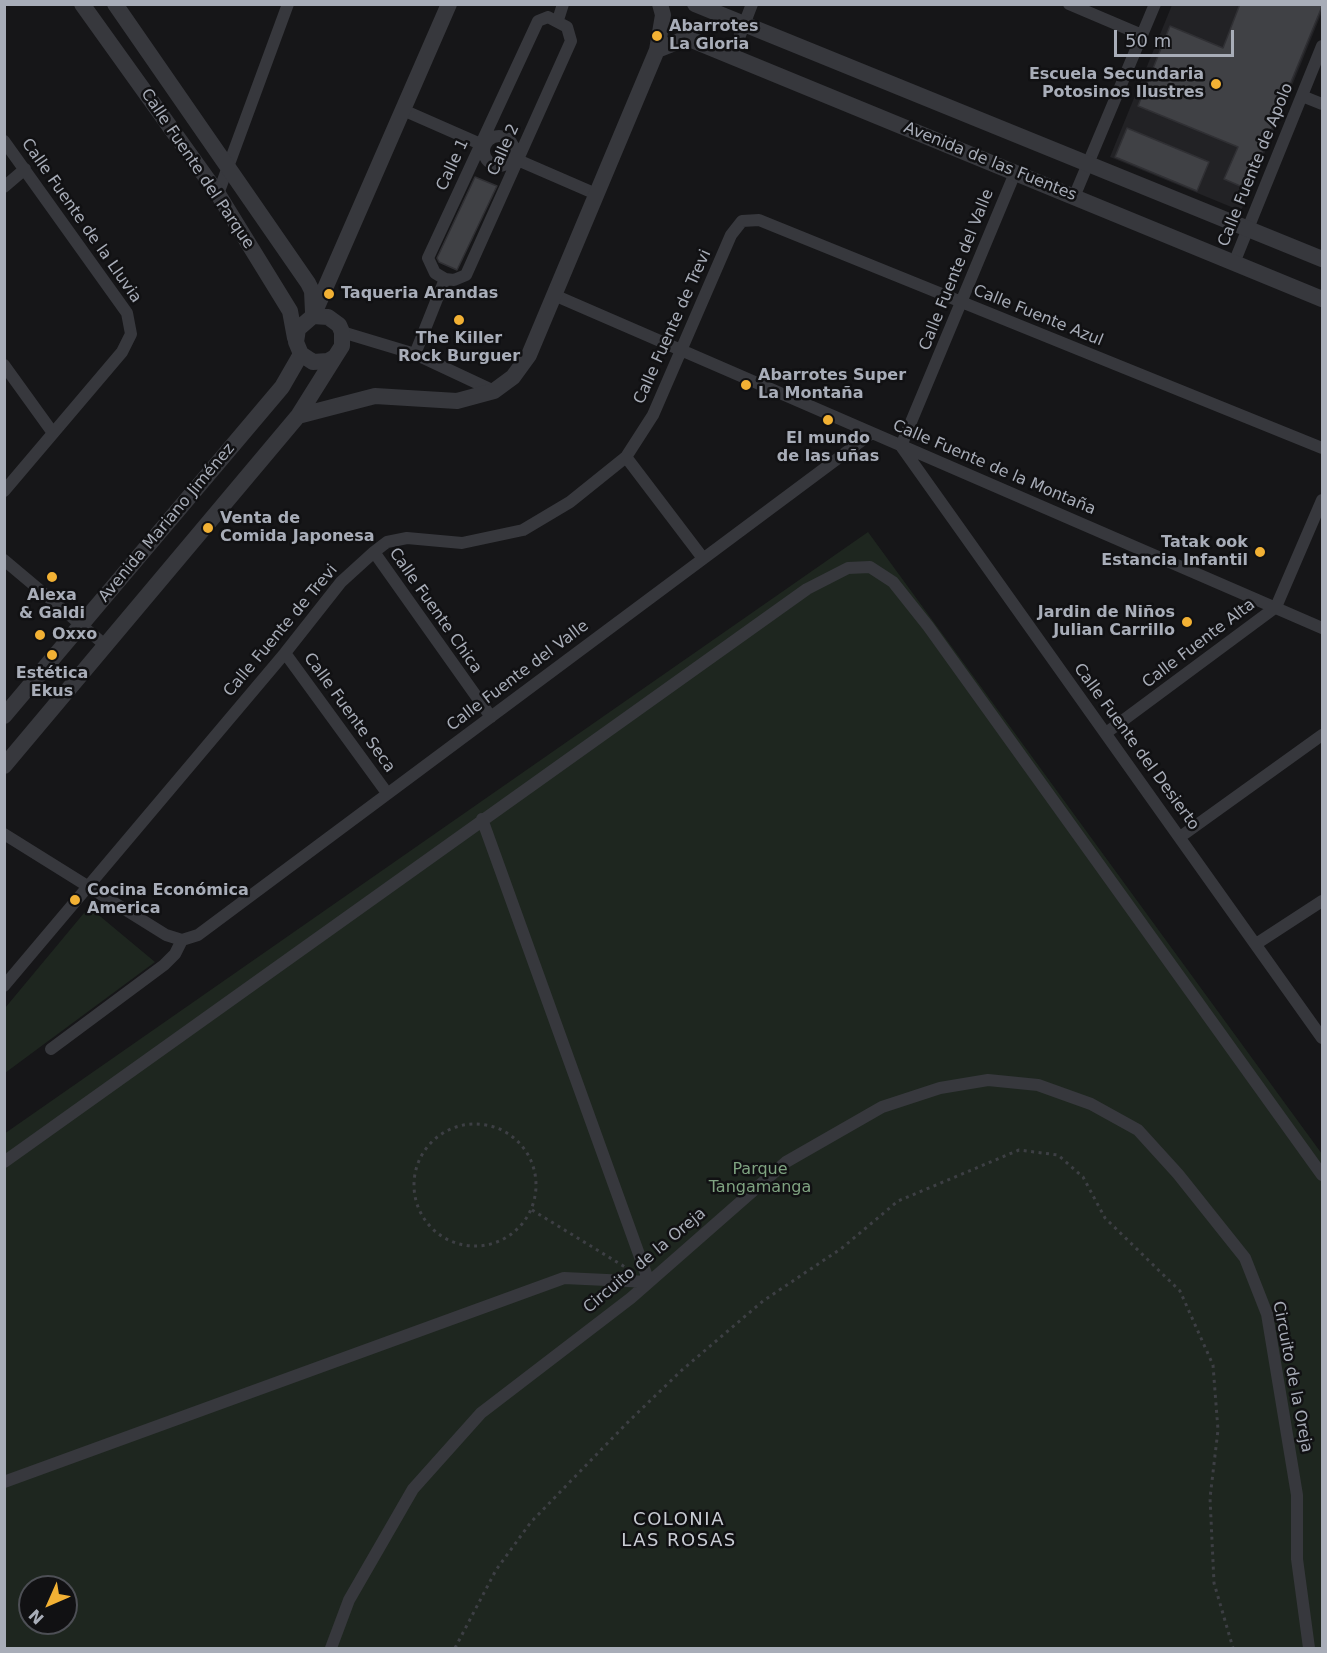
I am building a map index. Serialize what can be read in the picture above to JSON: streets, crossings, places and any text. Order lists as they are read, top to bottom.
{
  "streets": {
    "street": [
      "Calle 2",
      "Avenida de las Fuentes",
      "Calle 1",
      "Calle Fuente de Apolo",
      "Calle Fuente del Parque",
      "Calle Fuente de la Lluvia",
      "Calle Fuente del Valle",
      "Calle Fuente Azul",
      "Calle Fuente de Trevi",
      "Calle Fuente de la Montaña",
      "Avenida Mariano Jiménez",
      "Calle Fuente Chica",
      "Calle Fuente Alta",
      "Calle Fuente Seca",
      "Calle Fuente del Desierto",
      "Circuito de la Oreja"
    ]
  },
  "crossings": [
    ["Calle 2", "Calle 1"],
    ["Avenida de las Fuentes", "Calle Fuente de Apolo"],
    ["Avenida de las Fuentes", "Calle Fuente del Valle"],
    ["Calle Fuente del Parque", "Avenida Mariano Jiménez"],
    ["Calle Fuente del Valle", "Calle Fuente Azul"],
    ["Calle Fuente del Valle", "Calle Fuente de la Montaña"],
    ["Calle Fuente del Valle", "Calle Fuente Chica"],
    ["Calle Fuente del Valle", "Calle Fuente Seca"],
    ["Calle Fuente del Valle", "Calle Fuente del Desierto"],
    ["Calle Fuente Azul", "Calle Fuente de Trevi"],
    ["Calle Fuente de Trevi", "Calle Fuente de la Montaña"],
    ["Calle Fuente de Trevi", "Calle Fuente Chica"],
    ["Calle Fuente de Trevi", "Calle Fuente Seca"],
    ["Calle Fuente de la Montaña", "Calle Fuente Alta"],
    ["Calle Fuente de la Montaña", "Calle Fuente del Desierto"],
    ["Calle Fuente Alta", "Calle Fuente del Desierto"]
  ],
  "districts": ["COLONIA LAS ROSAS"],
  "parks": ["Parque Tangamanga"],
  "places": [
    "Abarrotes La Gloria",
    "Escuela Secundaria Potosinos Ilustres",
    "Taqueria Arandas",
    "The Killer Rock Burguer",
    "Abarrotes Super La Montaña",
    "El mundo de las uñas",
    "Venta de Comida Japonesa",
    "Tatak ook Estancia Infantil",
    "Alexa & Galdi",
    "Jardin de Niños Julian Carrillo",
    "Oxxo",
    "Estética Ekus",
    "Cocina Económica America"
  ],
  "scale_bar": "50 m",
  "north": "bottom left"
}
